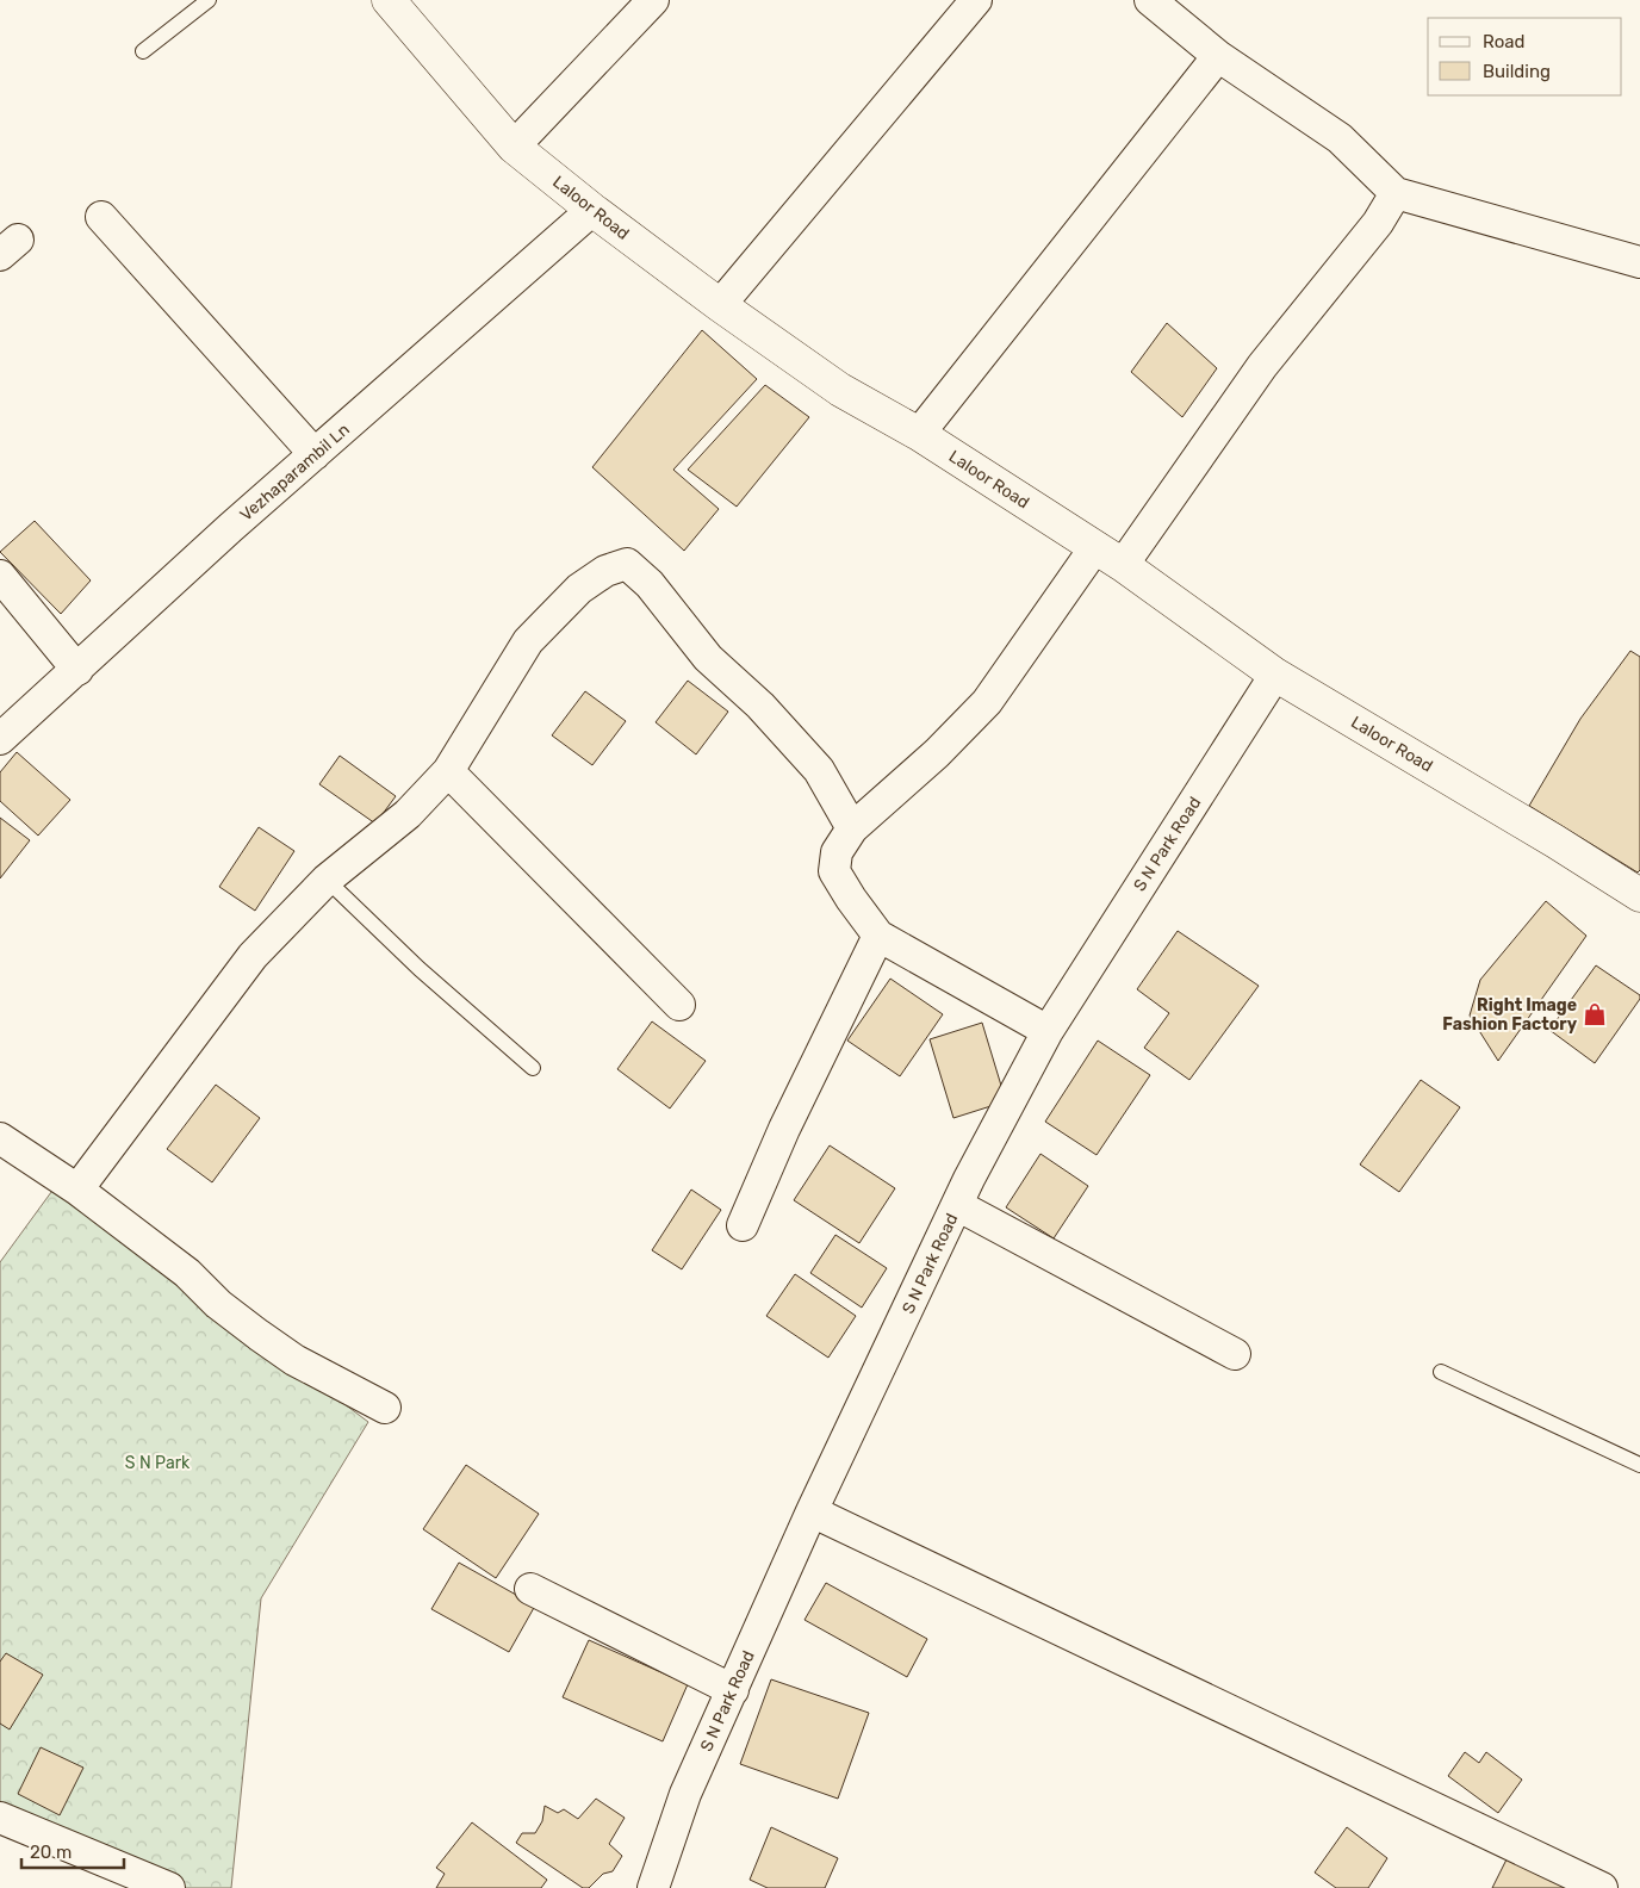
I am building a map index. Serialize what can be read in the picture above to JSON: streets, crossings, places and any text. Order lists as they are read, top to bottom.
{
  "streets": {
    "street": ["Laloor Road", "Vezhaparambil Ln", "S N Park Road"]
  },
  "crossings": [
    ["Laloor Road", "Vezhaparambil Ln"],
    ["Laloor Road", "S N Park Road"]
  ],
  "parks": ["S N Park"],
  "places": {
    "shop": ["Right Image Fashion Factory"]
  },
  "legend": ["Road", "Building"],
  "scale_bar": "20 m"
}
